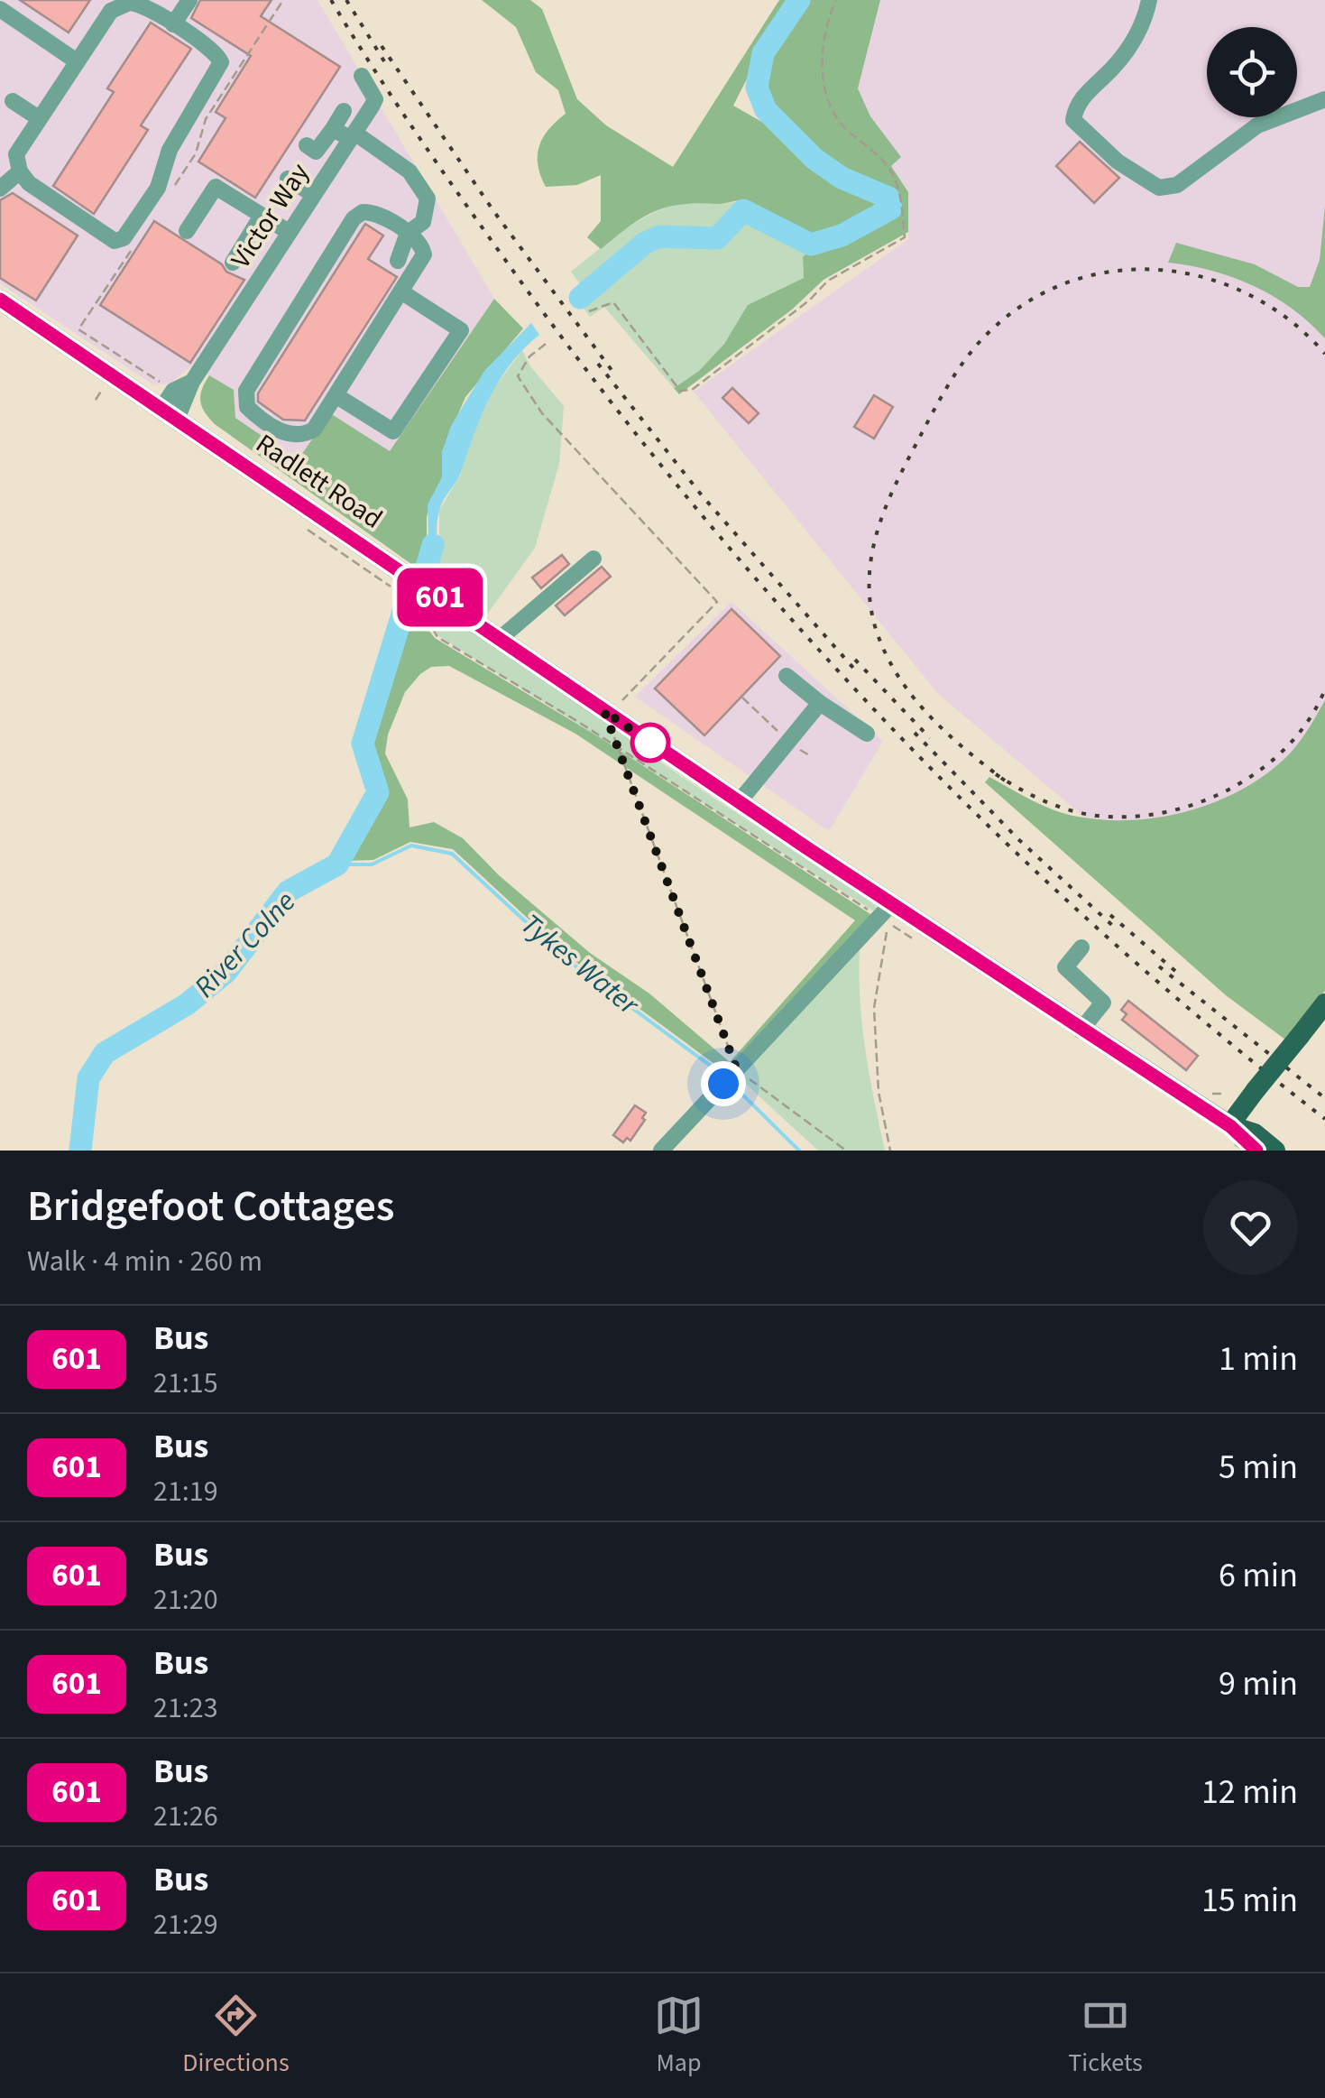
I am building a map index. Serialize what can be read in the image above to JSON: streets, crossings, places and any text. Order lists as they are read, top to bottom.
{
  "streets": {
    "main road": ["Radlett Road"],
    "street": ["Victor Way"]
  },
  "crossings": [
    ["Victor Way", "Radlett Road"]
  ],
  "water": ["River Colne", "Tykes Water"],
  "lines": ["bus line 601"],
  "page": {
    "on_map": "601",
    "heading": ["Bridgefoot Cottages", "Walk · 4 min · 260 m"],
    "list": [
      {
        "mark": "601",
        "name": "Bus",
        "note": "21:15",
        "value": "1 min"
      },
      {
        "mark": "601",
        "name": "Bus",
        "note": "21:19",
        "value": "5 min"
      },
      {
        "mark": "601",
        "name": "Bus",
        "note": "21:20",
        "value": "6 min"
      },
      {
        "mark": "601",
        "name": "Bus",
        "note": "21:23",
        "value": "9 min"
      },
      {
        "mark": "601",
        "name": "Bus",
        "note": "21:26",
        "value": "12 min"
      },
      {
        "mark": "601",
        "name": "Bus",
        "note": "21:29",
        "value": "15 min"
      }
    ],
    "tabs": ["Directions", "Map", "Tickets"]
  }
}
